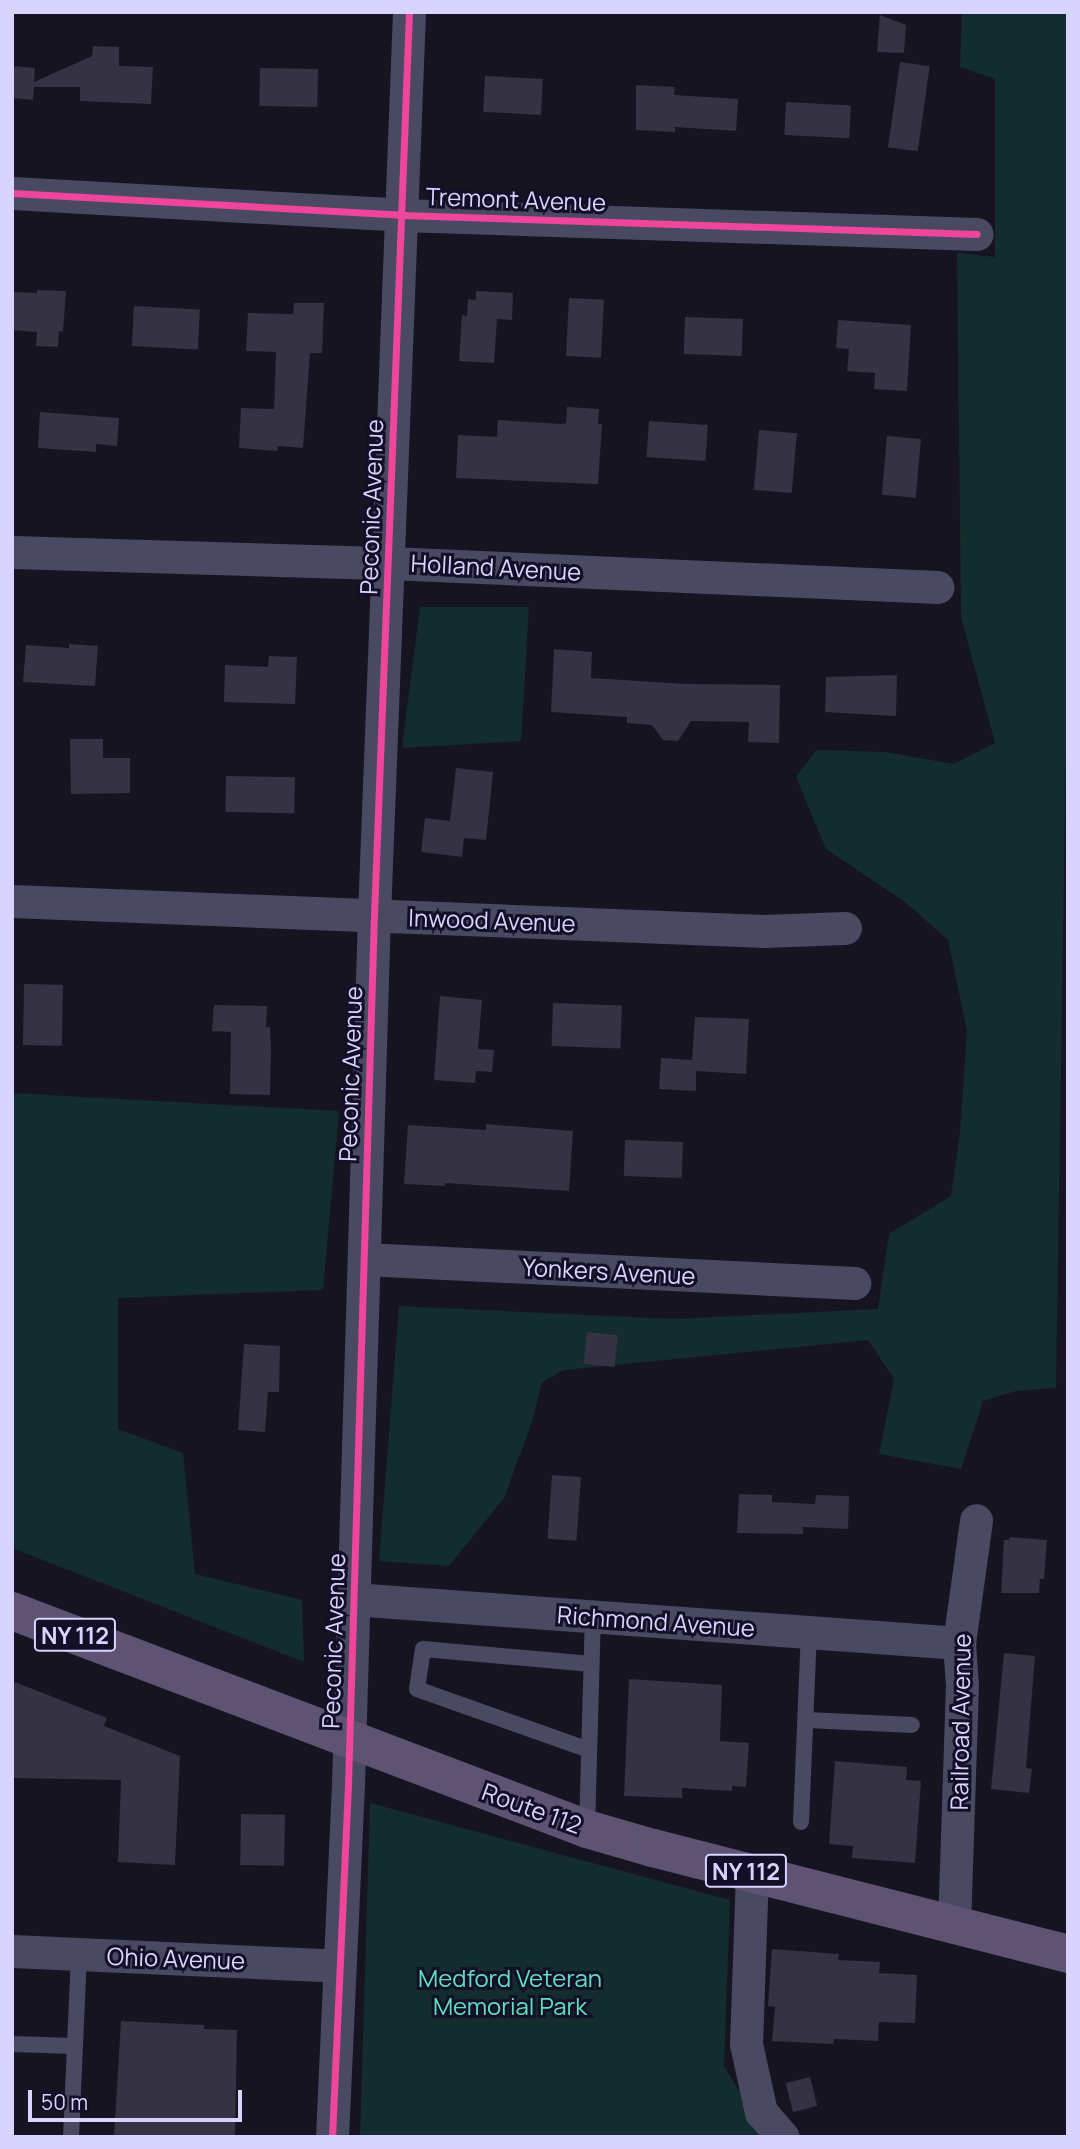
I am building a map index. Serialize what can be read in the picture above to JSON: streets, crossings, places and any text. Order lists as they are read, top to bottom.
{
  "streets": {
    "main road": ["NY 112", "Route 112"],
    "street": [
      "Tremont Avenue",
      "Peconic Avenue",
      "Holland Avenue",
      "Inwood Avenue",
      "Yonkers Avenue",
      "Richmond Avenue",
      "Railroad Avenue",
      "Ohio Avenue"
    ]
  },
  "crossings": [
    ["Tremont Avenue", "Peconic Avenue"],
    ["Peconic Avenue", "Holland Avenue"],
    ["Peconic Avenue", "Inwood Avenue"],
    ["Peconic Avenue", "Yonkers Avenue"],
    ["Peconic Avenue", "Richmond Avenue"],
    ["Peconic Avenue", "Route 112"],
    ["Peconic Avenue", "Ohio Avenue"],
    ["Richmond Avenue", "Railroad Avenue"],
    ["Railroad Avenue", "Route 112"]
  ],
  "parks": ["Medford Veteran Memorial Park"],
  "scale_bar": "50 m"
}
